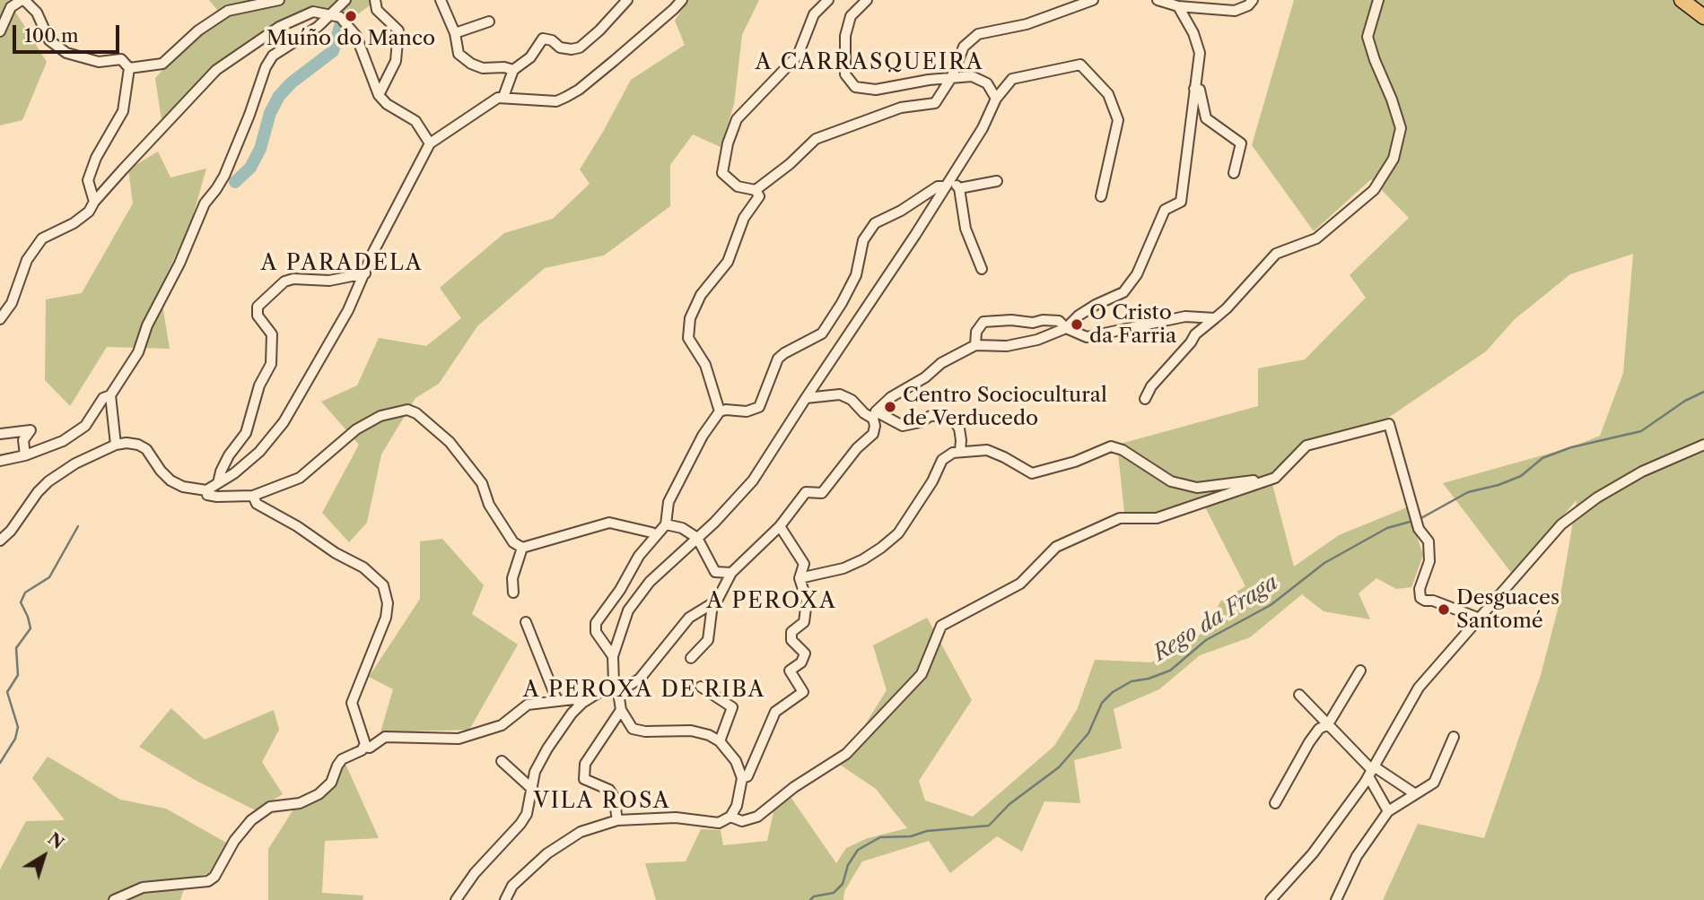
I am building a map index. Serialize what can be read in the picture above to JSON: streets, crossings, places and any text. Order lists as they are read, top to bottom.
{
  "districts": [
    "A CARRASQUEIRA",
    "A PARADELA",
    "A PEROXA",
    "A PEROXA DE RIBA",
    "VILA ROSA"
  ],
  "water": ["Rego da Fraga"],
  "places": [
    "Muíño do Manco",
    "O Cristo da Farria",
    "Centro Sociocultural de Verducedo",
    "Desguaces Santomé"
  ],
  "scale_bar": "100 m",
  "north": "top right"
}
